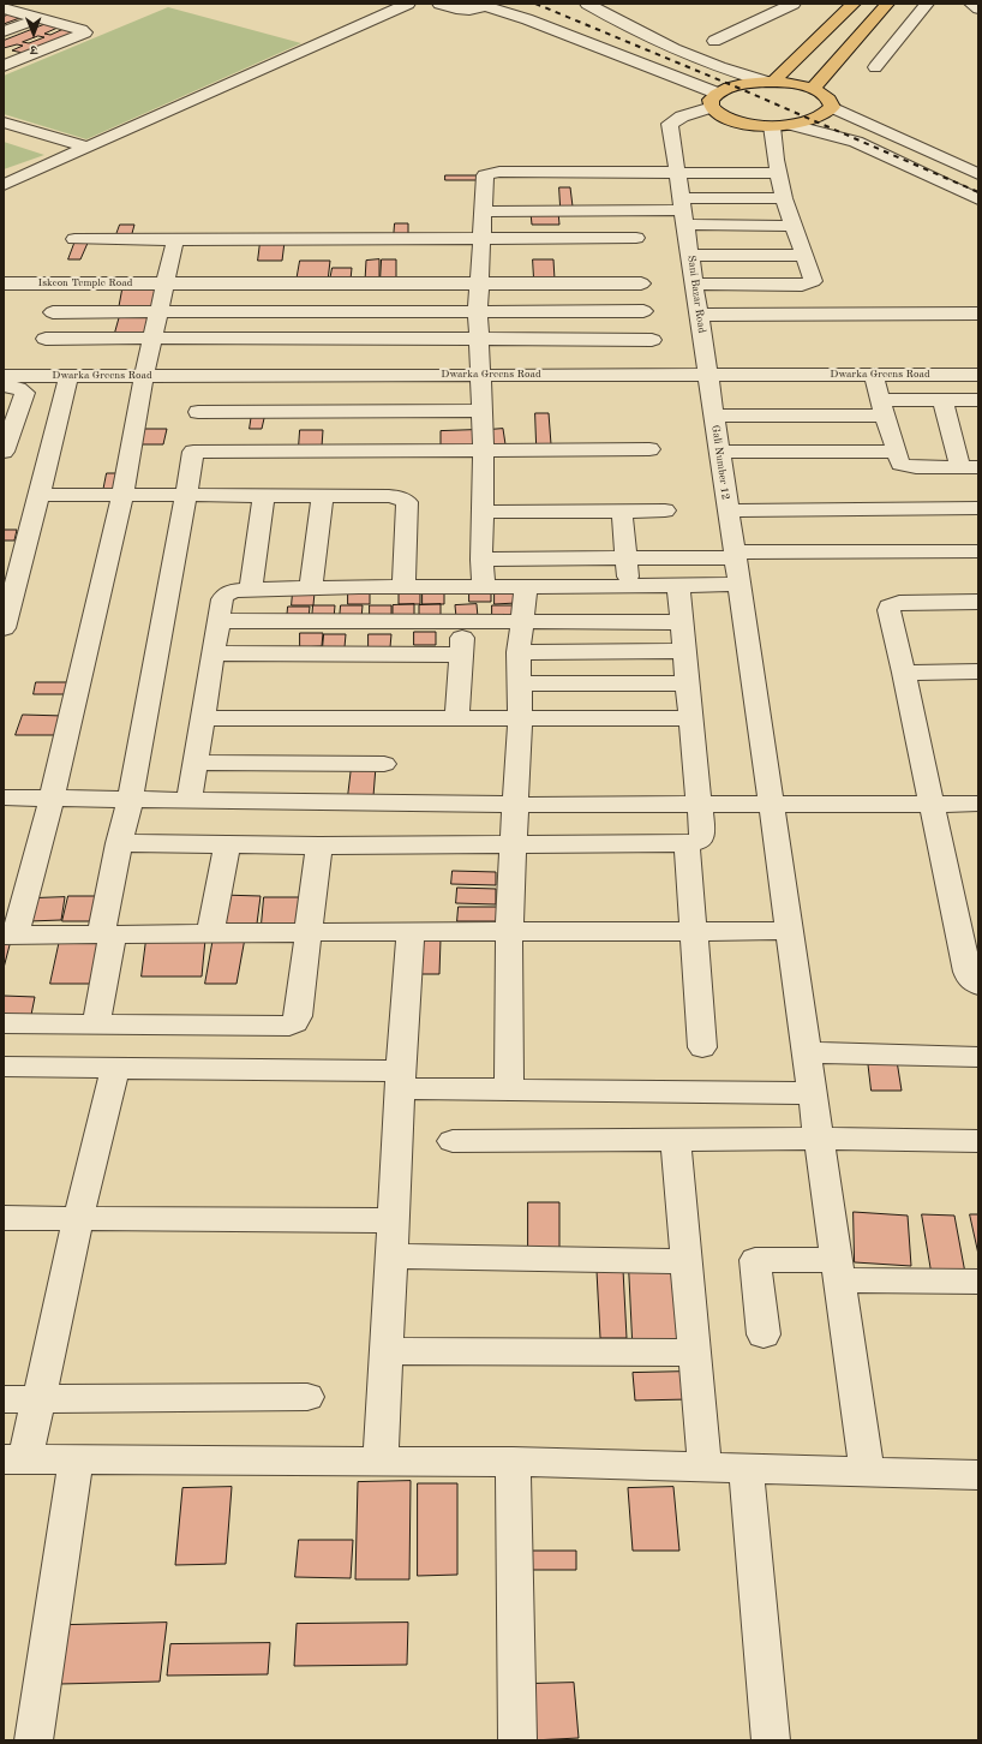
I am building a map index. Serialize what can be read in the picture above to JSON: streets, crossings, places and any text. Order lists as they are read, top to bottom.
{
  "streets": {
    "street": [
      "Iskcon Temple Road",
      "Sani Bazar Road",
      "Dwarka Greens Road",
      "Gali Number 12"
    ]
  },
  "crossings": [
    ["Sani Bazar Road", "Dwarka Greens Road"],
    ["Sani Bazar Road", "Gali Number 12"]
  ],
  "north": "bottom"
}
